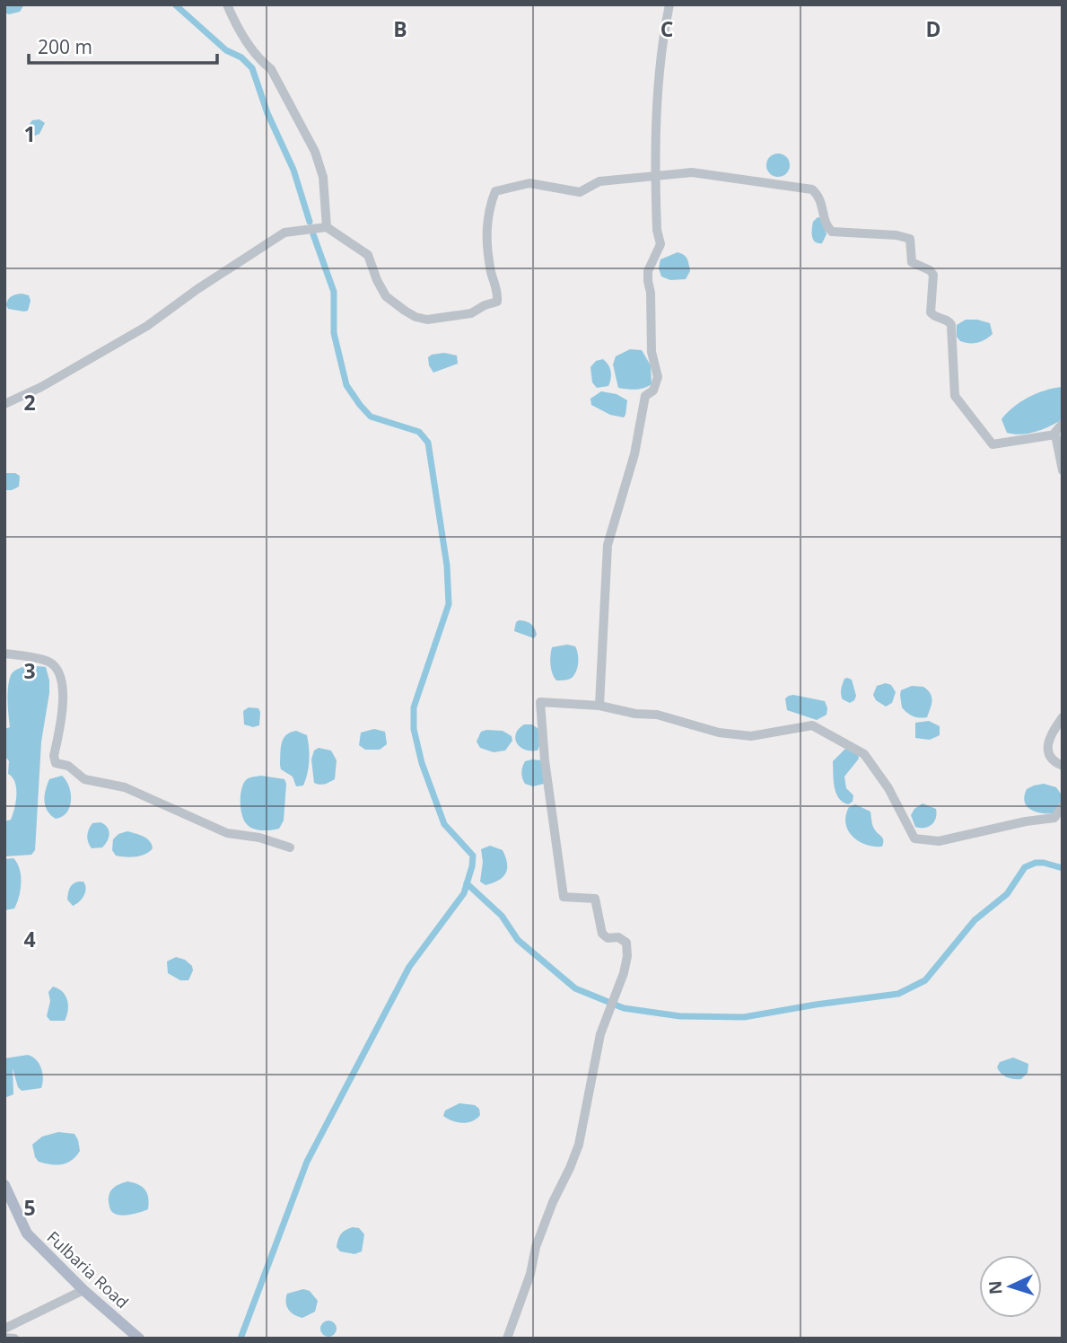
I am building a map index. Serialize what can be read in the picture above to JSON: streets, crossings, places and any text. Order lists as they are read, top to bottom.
{
  "streets": {
    "main road": ["Fulbaria Road"]
  },
  "scale_bar": "200 m",
  "north": "left",
  "grid": {
    "columns": ["B", "C", "D"],
    "rows": [
      "1",
      "2",
      "3",
      "4",
      "5"
    ]
  }
}
